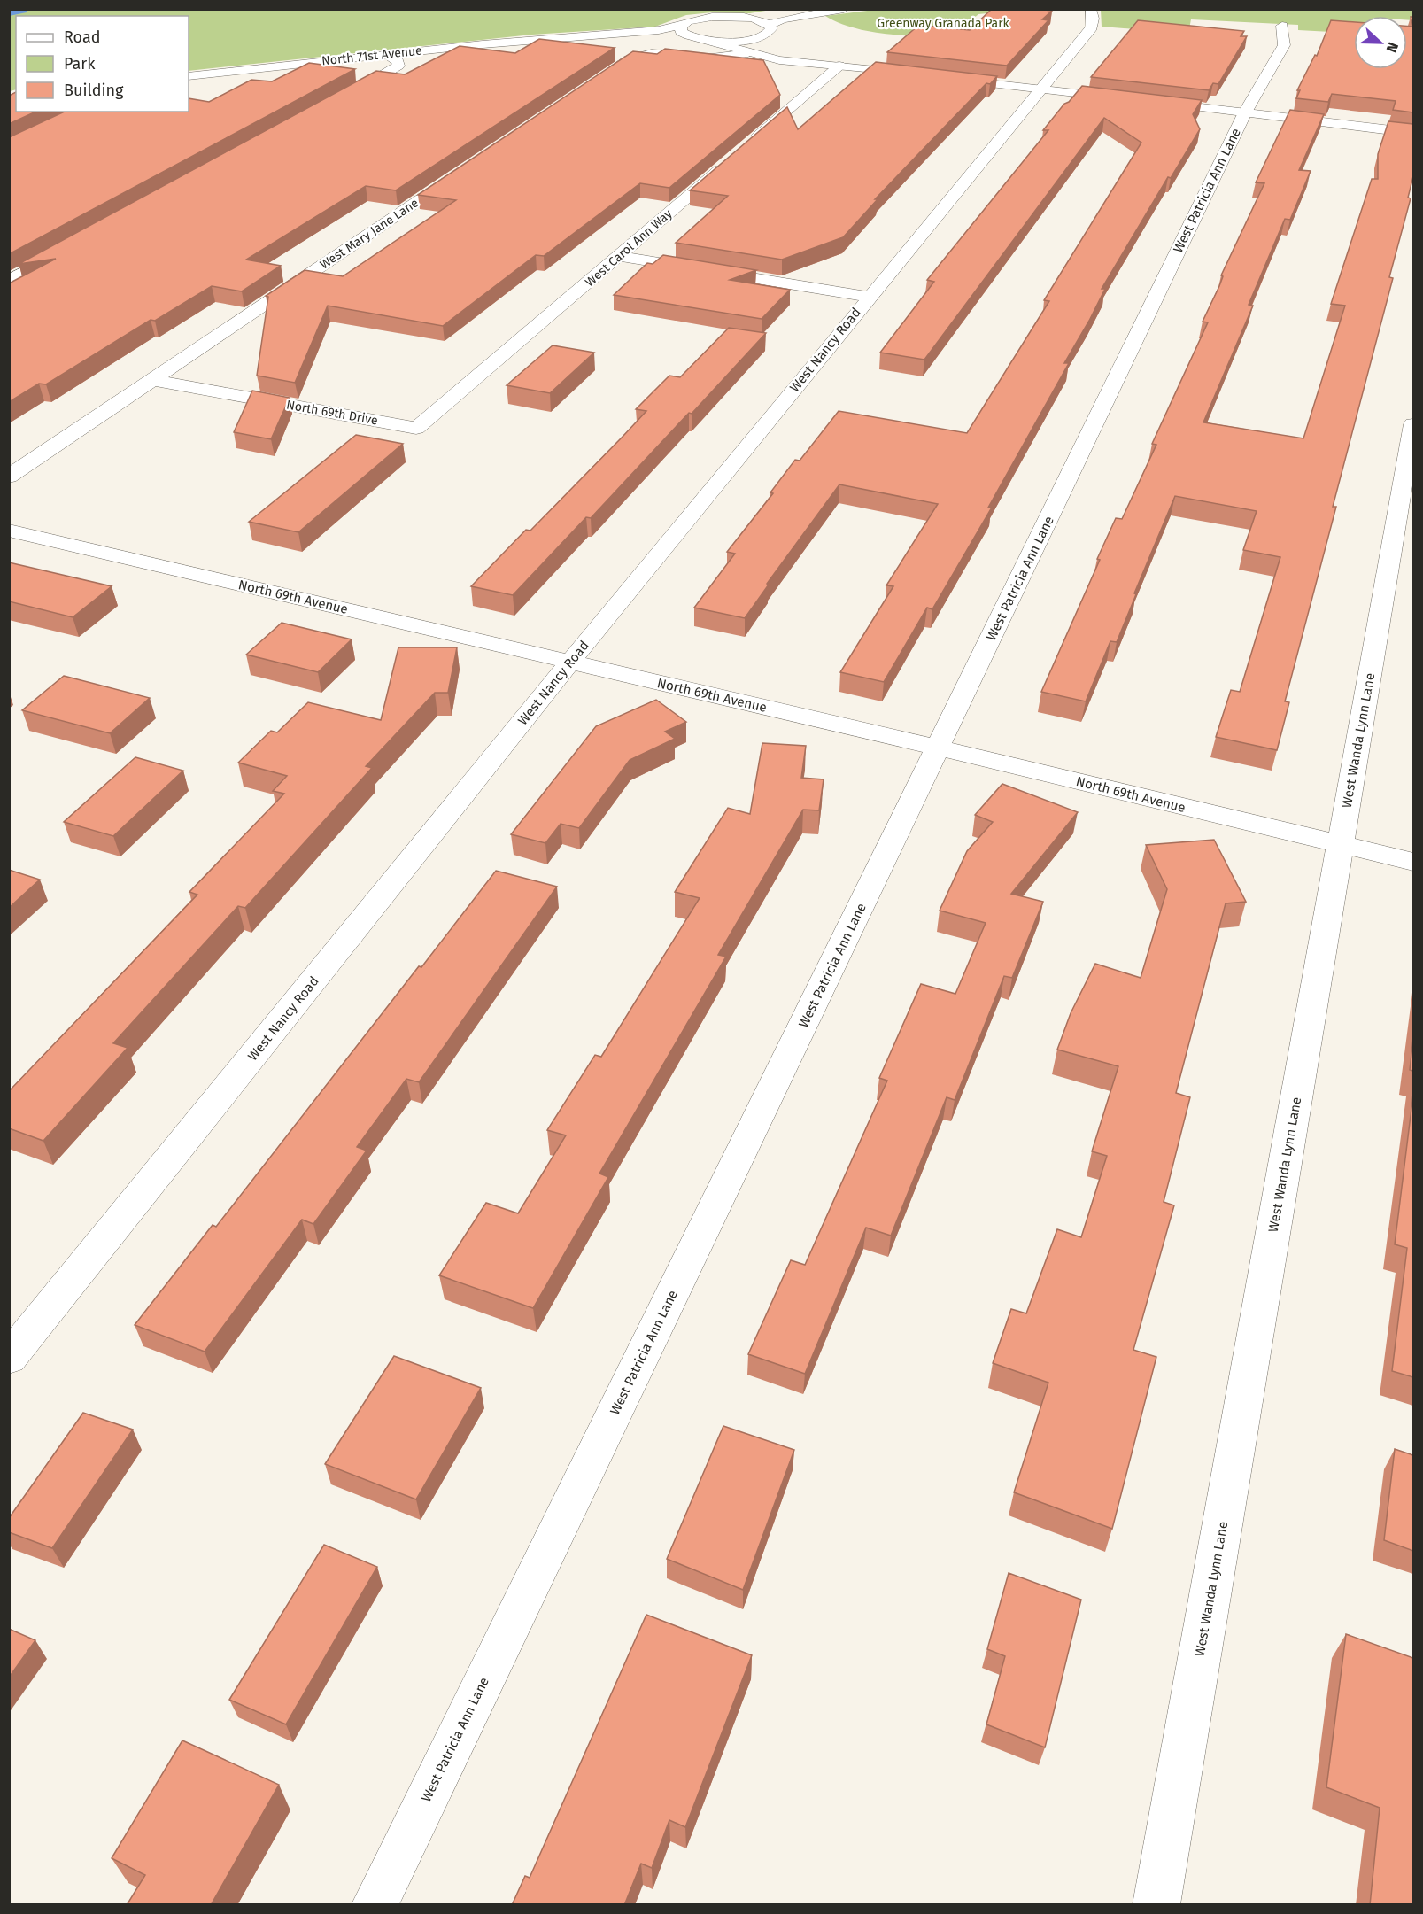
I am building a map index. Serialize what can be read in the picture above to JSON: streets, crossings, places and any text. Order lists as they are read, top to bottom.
{
  "streets": {
    "street": [
      "North 71st Avenue",
      "West Patricia Ann Lane",
      "West Mary Jane Lane",
      "West Carol Ann Way",
      "West Nancy Road",
      "North 69th Drive",
      "North 69th Avenue",
      "West Wanda Lynn Lane"
    ]
  },
  "crossings": [
    ["West Patricia Ann Lane", "North 69th Avenue"],
    ["West Mary Jane Lane", "North 69th Drive"],
    ["West Carol Ann Way", "North 69th Drive"],
    ["West Nancy Road", "North 69th Avenue"],
    ["North 69th Avenue", "West Wanda Lynn Lane"]
  ],
  "parks": ["Greenway Granada Park"],
  "legend": ["Road", "Park", "Building"],
  "north": "right"
}
